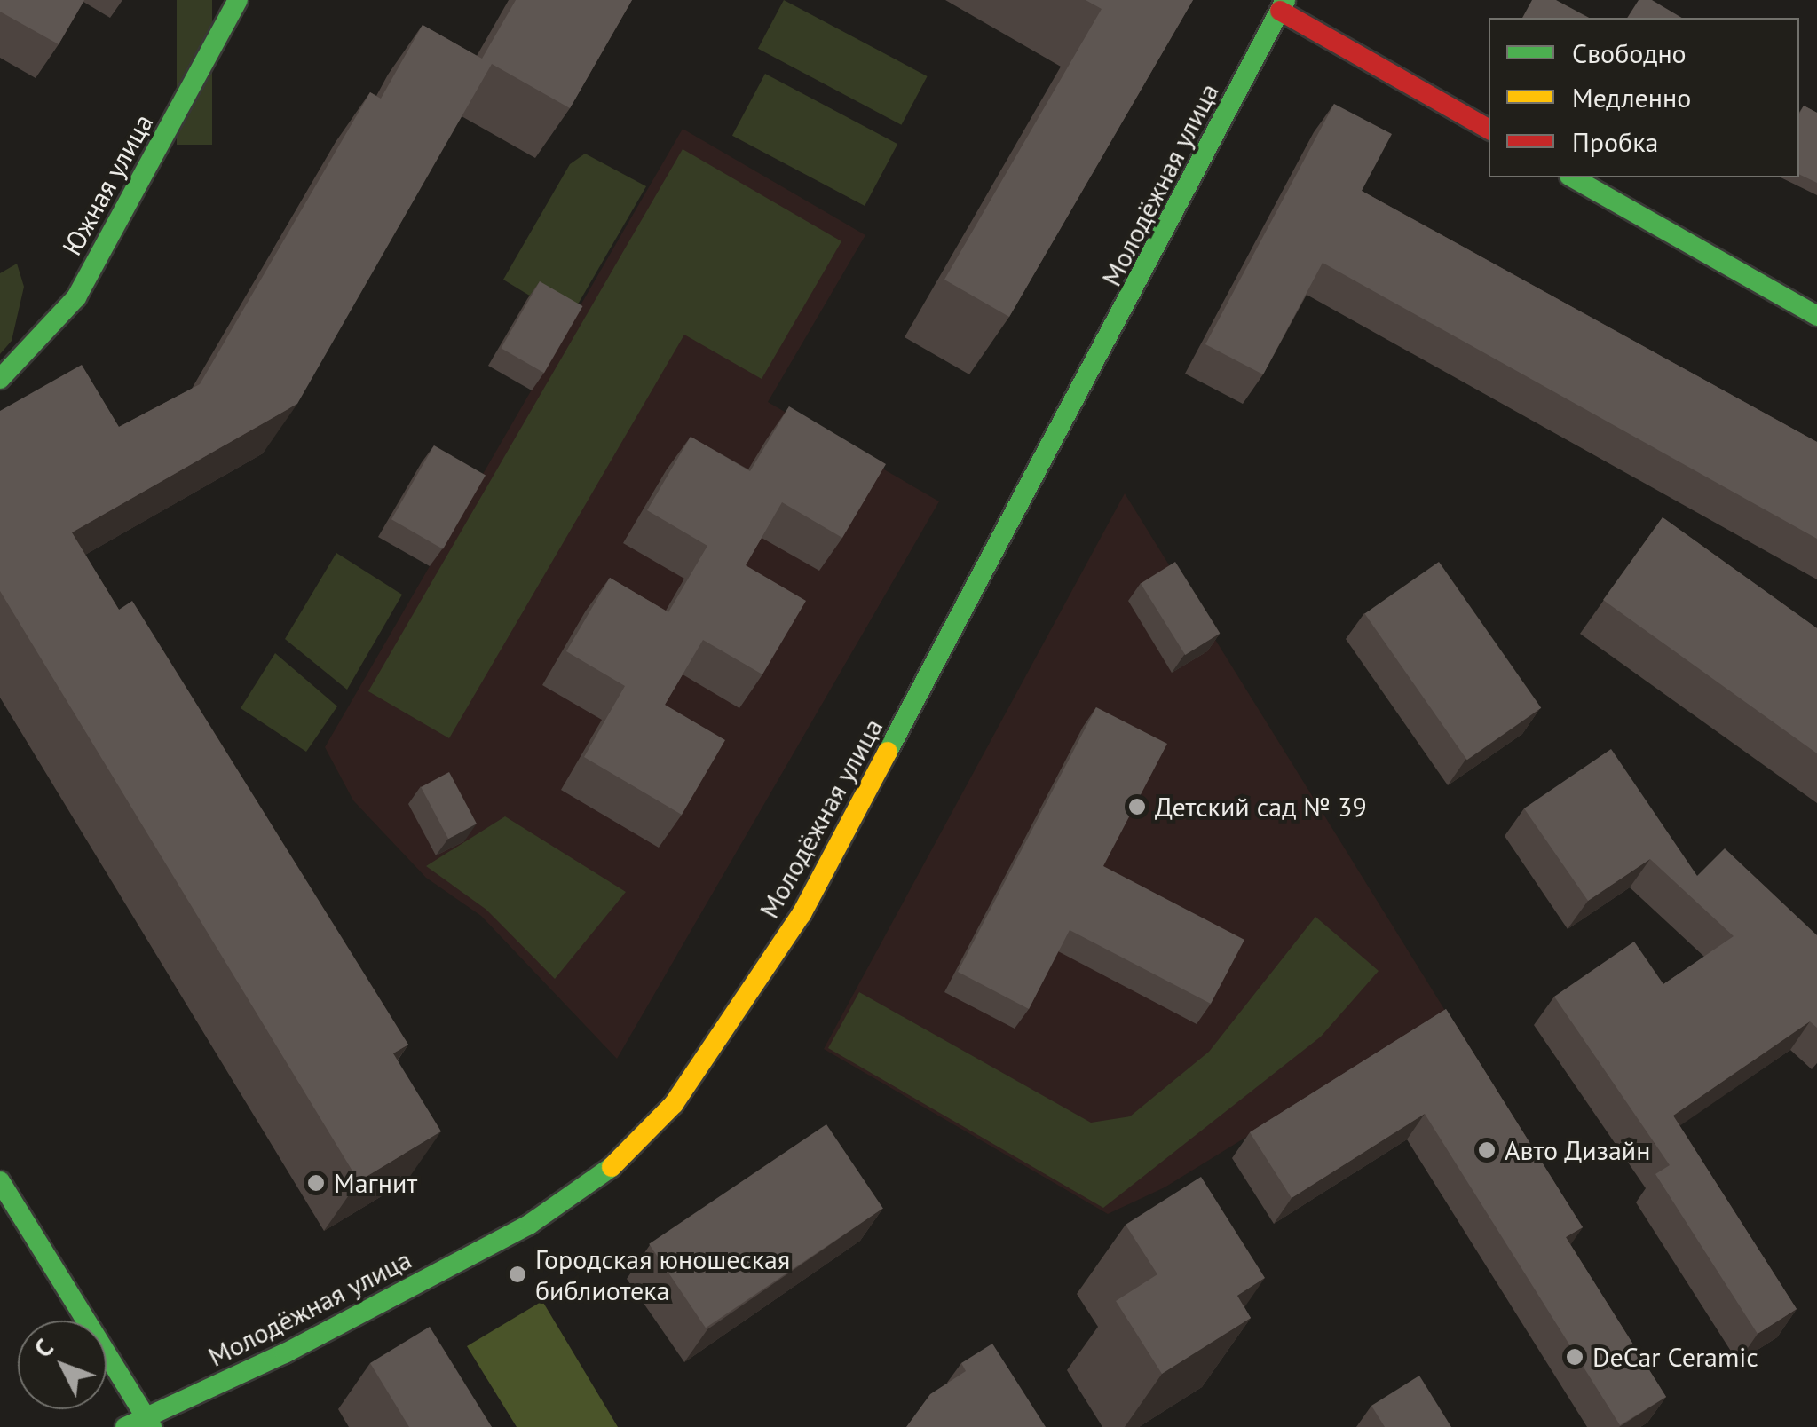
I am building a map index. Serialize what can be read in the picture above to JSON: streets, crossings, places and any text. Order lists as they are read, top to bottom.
{
  "streets": {
    "street": ["Южная улица", "Молодёжная улица"]
  },
  "places": [
    "Детский сад № 39",
    "Авто Дизайн",
    "Магнит",
    "Городская юношеская библиотека",
    "DeCar Ceramic"
  ],
  "legend": ["Свободно", "Медленно", "Пробка"],
  "north": "top left"
}
